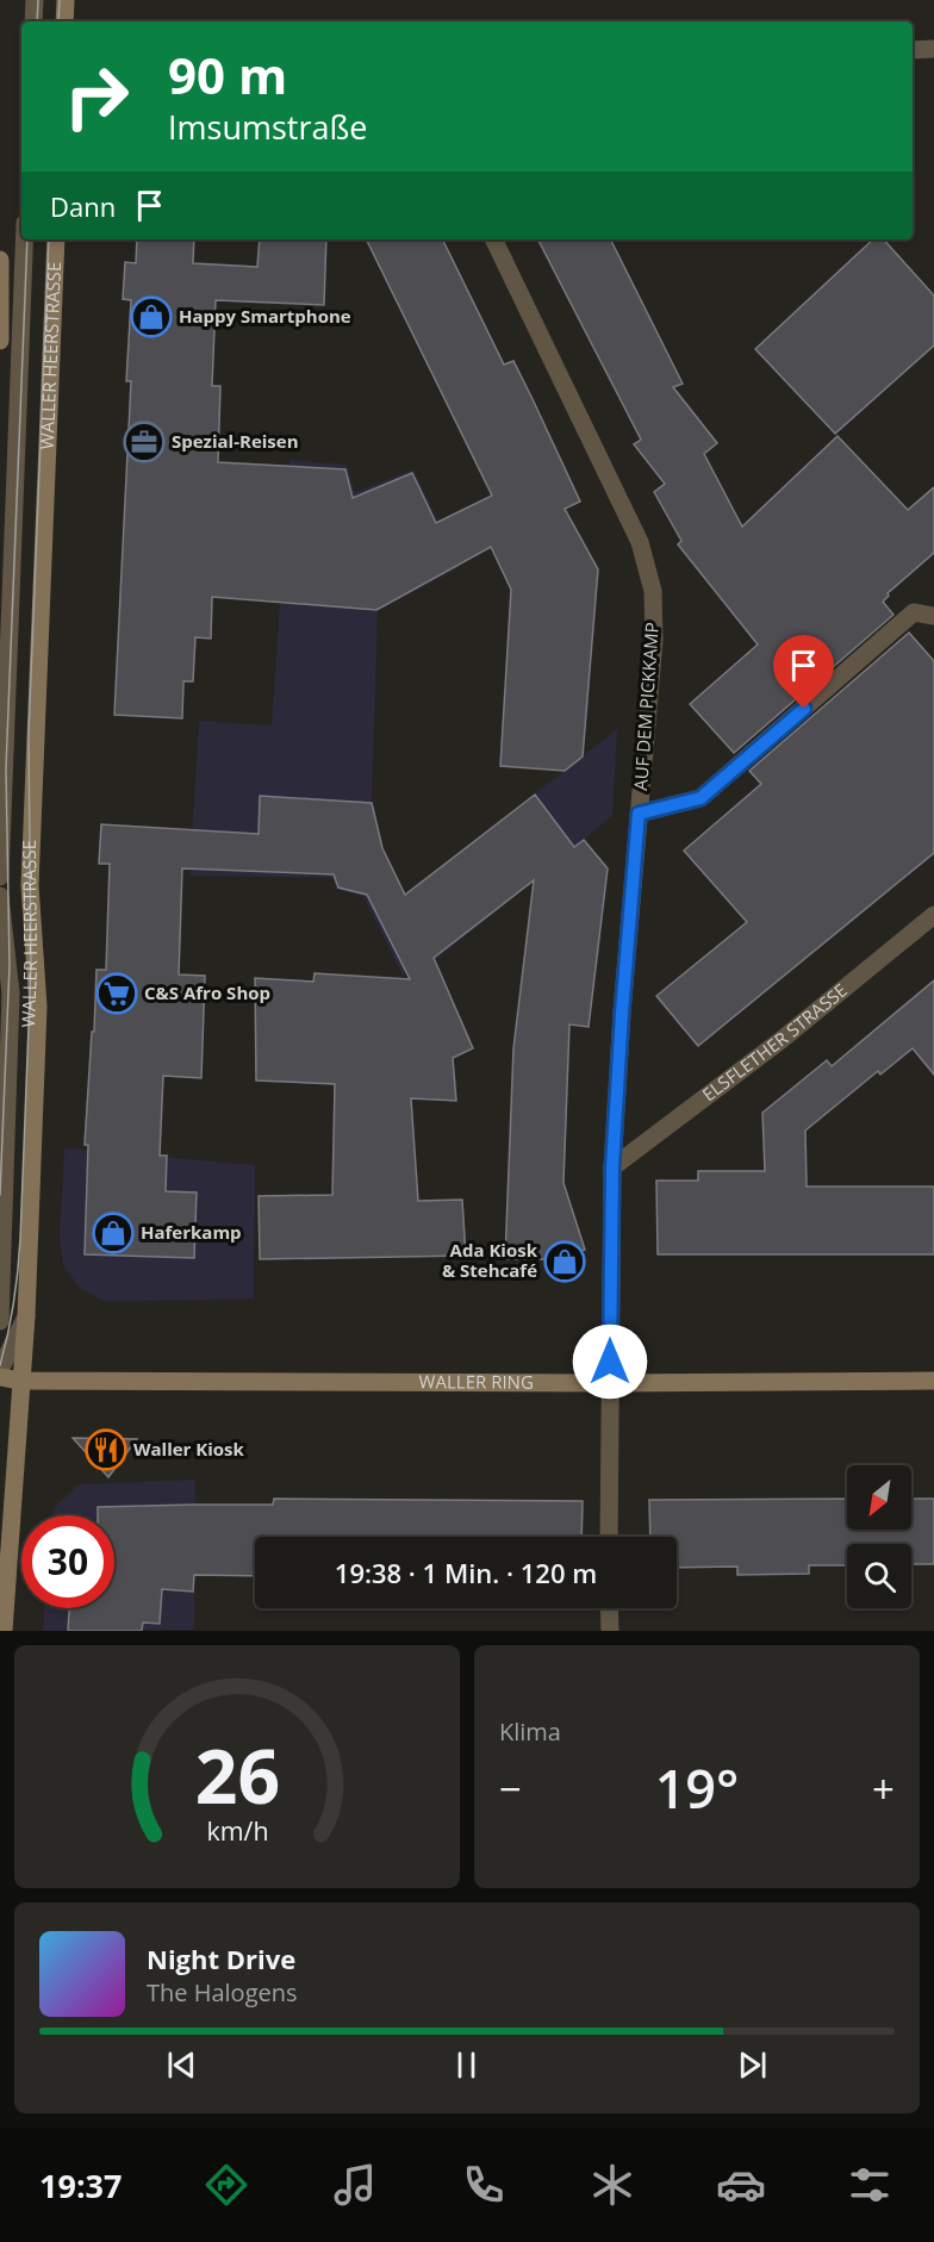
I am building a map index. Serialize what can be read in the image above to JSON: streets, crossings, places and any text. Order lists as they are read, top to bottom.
{
  "streets": {
    "main road": ["WALLER HEERSTRASSE", "WALLER RING"],
    "street": ["AUF DEM PICKKAMP", "ELSFLETHER STRASSE"]
  },
  "crossings": [
    ["WALLER HEERSTRASSE", "WALLER RING"],
    ["AUF DEM PICKKAMP", "ELSFLETHER STRASSE"],
    ["AUF DEM PICKKAMP", "WALLER RING"]
  ],
  "places": {
    "shop": ["Happy Smartphone", "Haferkamp", "Ada Kiosk & Stehcafé"],
    "office": ["Spezial-Reisen"],
    "supermarket": ["C&S Afro Shop"],
    "restaurant": ["Waller Kiosk"]
  },
  "north": "bottom left",
  "page": {
    "turn": ["90 m", "Imsumstraße"],
    "then": "Dann",
    "limit": "30",
    "trip": "19:38 · 1 Min. · 120 m",
    "tile": "Klima",
    "heat": ["−", "19°", "+"],
    "song": ["Night Drive", "The Halogens"],
    "tabs": "19:37",
    "gauge": ["26", "km/h"]
  }
}
